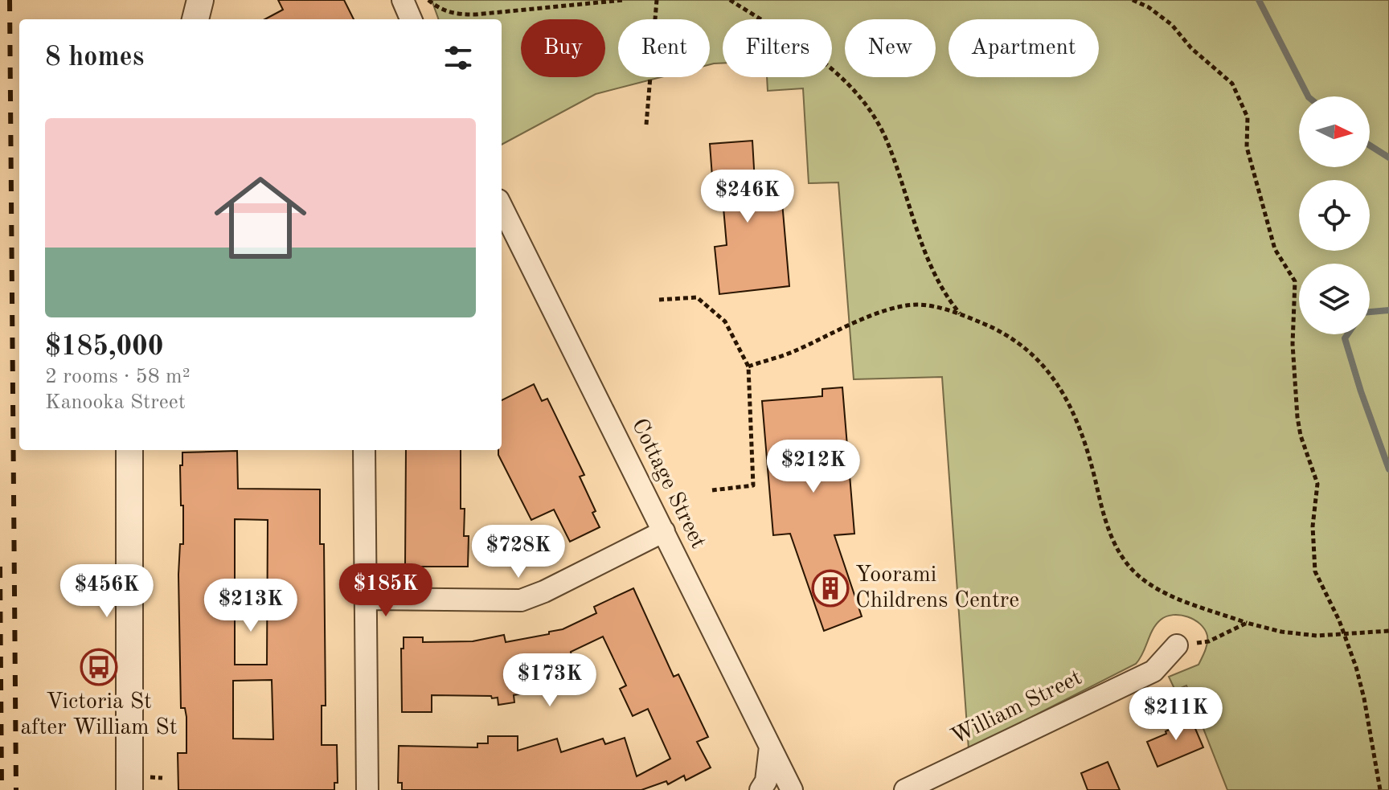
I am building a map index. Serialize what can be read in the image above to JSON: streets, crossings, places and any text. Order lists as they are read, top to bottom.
{
  "streets": {
    "street": ["Cottage Street", "William Street"]
  },
  "places": {
    "building": ["Yoorami Childrens Centre"],
    "bus stop": ["Victoria St after William St"]
  },
  "north": "right",
  "page": {
    "chip": [
      "Buy",
      "Rent",
      "Filters",
      "New",
      "Apartment"
    ],
    "heading": "8 homes",
    "list": [
      {
        "name": "$185,000",
        "note": "2 rooms · 58 m² · Kanooka Street"
      }
    ],
    "price": [
      "$246K",
      "$212K",
      "$728K",
      "$185K",
      "$456K",
      "$213K",
      "$173K",
      "$211K"
    ]
  }
}
